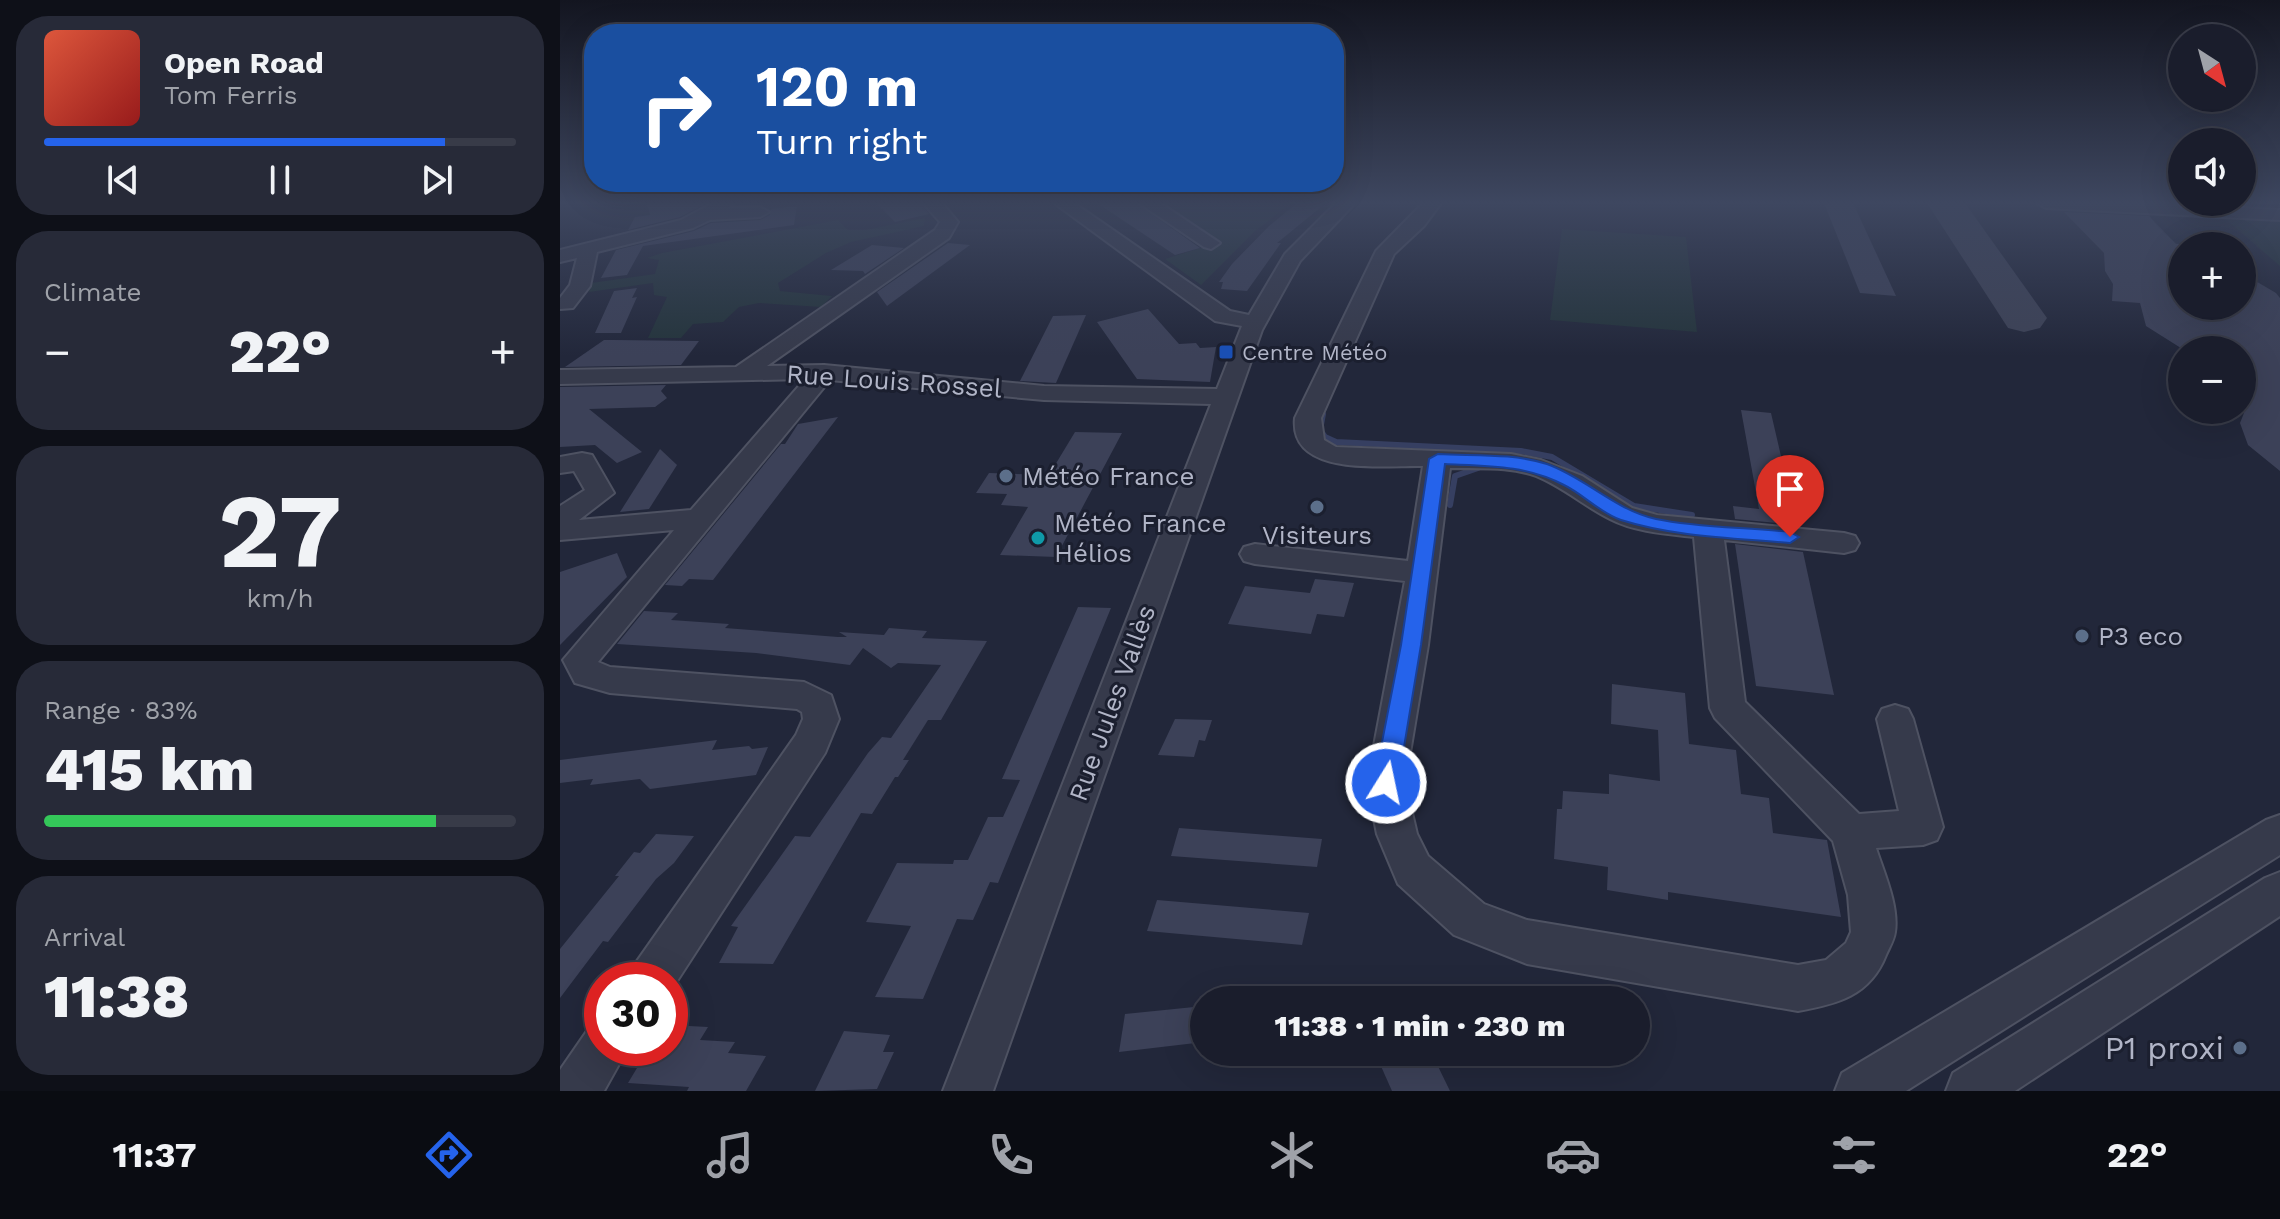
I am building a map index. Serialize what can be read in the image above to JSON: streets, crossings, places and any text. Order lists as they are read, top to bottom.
{
  "streets": {
    "street": ["Rue Louis Rossel", "Rue Jules Vallès"]
  },
  "crossings": [
    ["Rue Louis Rossel", "Rue Jules Vallès"]
  ],
  "places": {
    "transit": ["Centre Météo"],
    "other": [
      "Météo France",
      "Visiteurs",
      "Météo France Hélios",
      "P3 eco",
      "P1 proxi"
    ]
  },
  "north": "bottom right",
  "page": {
    "map_buttons": ["+", "−"],
    "turn": ["120 m", "Turn right"],
    "song": ["Open Road", "Tom Ferris"],
    "tile": [
      "Climate",
      ["27", "km/h"],
      ["Range · 83%", "415 km"],
      ["Arrival", "11:38"]
    ],
    "heat": ["−", "22°", "+"],
    "limit": "30",
    "trip": "11:38 · 1 min · 230 m",
    "tabs": ["11:37", "22°"]
  }
}
